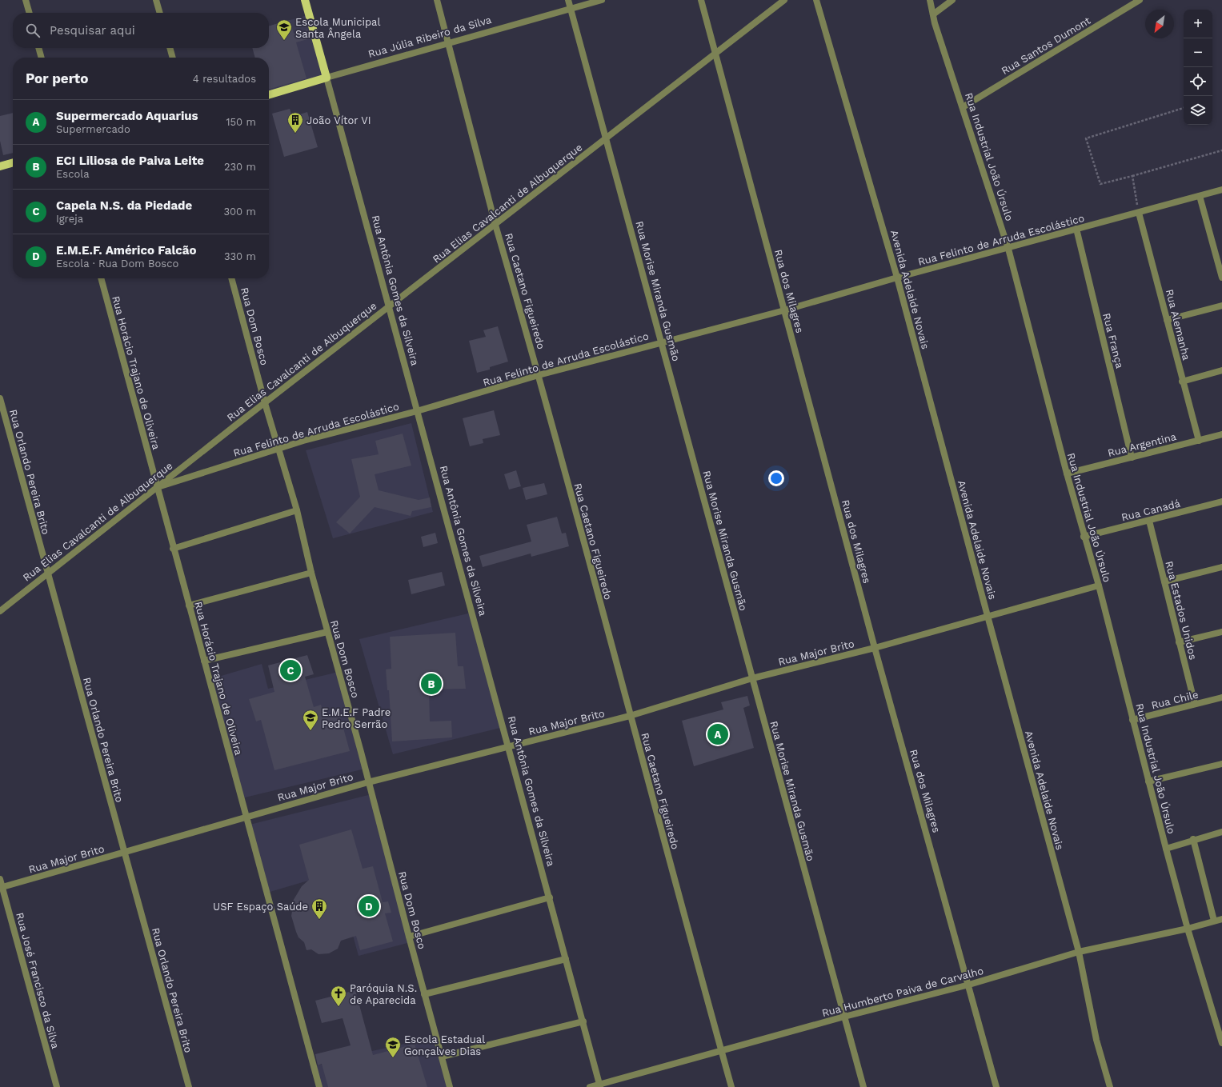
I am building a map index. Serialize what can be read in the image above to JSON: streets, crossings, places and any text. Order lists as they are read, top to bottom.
{
  "streets": {
    "main road": ["Rua Júlia Ribeiro da Silva", "Rua Antônia Gomes da Silveira"],
    "street": [
      "Rua Santos Dumont",
      "Rua Industrial João Úrsulo",
      "Rua Elias Cavalcanti de Albuquerque",
      "Rua Felinto de Arruda Escolástico",
      "Avenida Adelaide Novais",
      "Rua Caetano Figueiredo",
      "Rua Morise Miranda Gusmão",
      "Rua dos Milagres",
      "Rua Alemanha",
      "Rua Dom Bosco",
      "Rua França",
      "Rua Horácio Trajano de Oliveira",
      "Rua Argentina",
      "Rua Orlando Pereira Brito",
      "Rua Canadá",
      "Rua Estados Unidos",
      "Rua Major Brito",
      "Rua Chile",
      "Rua José Francisco da Silva",
      "Rua Humberto Paiva de Carvalho"
    ]
  },
  "crossings": [
    ["Rua Júlia Ribeiro da Silva", "Rua Antônia Gomes da Silveira"],
    ["Rua Júlia Ribeiro da Silva", "Rua Caetano Figueiredo"],
    ["Rua Júlia Ribeiro da Silva", "Rua Morise Miranda Gusmão"],
    ["Rua Santos Dumont", "Rua Industrial João Úrsulo"],
    ["Rua Industrial João Úrsulo", "Rua Felinto de Arruda Escolástico"],
    ["Rua Industrial João Úrsulo", "Rua Argentina"],
    ["Rua Industrial João Úrsulo", "Rua Canadá"],
    ["Rua Industrial João Úrsulo", "Rua Major Brito"],
    ["Rua Industrial João Úrsulo", "Rua Chile"],
    ["Rua Industrial João Úrsulo", "Rua Humberto Paiva de Carvalho"],
    ["Rua Elias Cavalcanti de Albuquerque", "Rua Felinto de Arruda Escolástico"],
    ["Rua Elias Cavalcanti de Albuquerque", "Rua Antônia Gomes da Silveira"],
    ["Rua Elias Cavalcanti de Albuquerque", "Rua Caetano Figueiredo"],
    ["Rua Elias Cavalcanti de Albuquerque", "Rua Morise Miranda Gusmão"],
    ["Rua Elias Cavalcanti de Albuquerque", "Rua dos Milagres"],
    ["Rua Elias Cavalcanti de Albuquerque", "Rua Dom Bosco"],
    ["Rua Elias Cavalcanti de Albuquerque", "Rua Horácio Trajano de Oliveira"],
    ["Rua Elias Cavalcanti de Albuquerque", "Rua Orlando Pereira Brito"],
    ["Rua Felinto de Arruda Escolástico", "Avenida Adelaide Novais"],
    ["Rua Felinto de Arruda Escolástico", "Rua Antônia Gomes da Silveira"],
    ["Rua Felinto de Arruda Escolástico", "Rua Caetano Figueiredo"],
    ["Rua Felinto de Arruda Escolástico", "Rua Morise Miranda Gusmão"],
    ["Rua Felinto de Arruda Escolástico", "Rua dos Milagres"],
    ["Rua Felinto de Arruda Escolástico", "Rua Alemanha"],
    ["Rua Felinto de Arruda Escolástico", "Rua Dom Bosco"],
    ["Rua Felinto de Arruda Escolástico", "Rua França"],
    ["Rua Felinto de Arruda Escolástico", "Rua Horácio Trajano de Oliveira"],
    ["Avenida Adelaide Novais", "Rua Major Brito"],
    ["Avenida Adelaide Novais", "Rua Humberto Paiva de Carvalho"],
    ["Rua Antônia Gomes da Silveira", "Rua Major Brito"],
    ["Rua Antônia Gomes da Silveira", "Rua Humberto Paiva de Carvalho"],
    ["Rua Caetano Figueiredo", "Rua Major Brito"],
    ["Rua Caetano Figueiredo", "Rua Humberto Paiva de Carvalho"],
    ["Rua Morise Miranda Gusmão", "Rua Major Brito"],
    ["Rua Morise Miranda Gusmão", "Rua Humberto Paiva de Carvalho"],
    ["Rua dos Milagres", "Rua Major Brito"],
    ["Rua dos Milagres", "Rua Humberto Paiva de Carvalho"],
    ["Rua Alemanha", "Rua Argentina"],
    ["Rua Dom Bosco", "Rua Major Brito"],
    ["Rua França", "Rua Argentina"],
    ["Rua Horácio Trajano de Oliveira", "Rua Major Brito"],
    ["Rua Orlando Pereira Brito", "Rua Major Brito"],
    ["Rua Canadá", "Rua Estados Unidos"],
    ["Rua Estados Unidos", "Rua Chile"],
    ["Rua Major Brito", "Rua José Francisco da Silva"]
  ],
  "places": {
    "school or university": ["Escola Municipal Santa Ângela", "E.M.E.F Padre Pedro Serrão", "Escola Estadual Gonçalves Dias"],
    "building": ["João Vítor VI", "USF Espaço Saúde"],
    "church": ["Paróquia N.S. de Aparecida"]
  },
  "north": "bottom left",
  "page": {
    "map_buttons": ["+", "−"],
    "search": "Pesquisar aqui",
    "heading": ["Por perto", "4 resultados"],
    "list": [
      {
        "mark": "A",
        "name": "Supermercado Aquarius",
        "note": "Supermercado",
        "value": "150 m"
      },
      {
        "mark": "B",
        "name": "ECI Liliosa de Paiva Leite",
        "note": "Escola",
        "value": "230 m"
      },
      {
        "mark": "C",
        "name": "Capela N.S. da Piedade",
        "note": "Igreja",
        "value": "300 m"
      },
      {
        "mark": "D",
        "name": "E.M.E.F. Américo Falcão",
        "note": "Escola · Rua Dom Bosco",
        "value": "330 m"
      }
    ],
    "pins": [
      "C",
      "B",
      "A",
      "D"
    ]
  }
}
